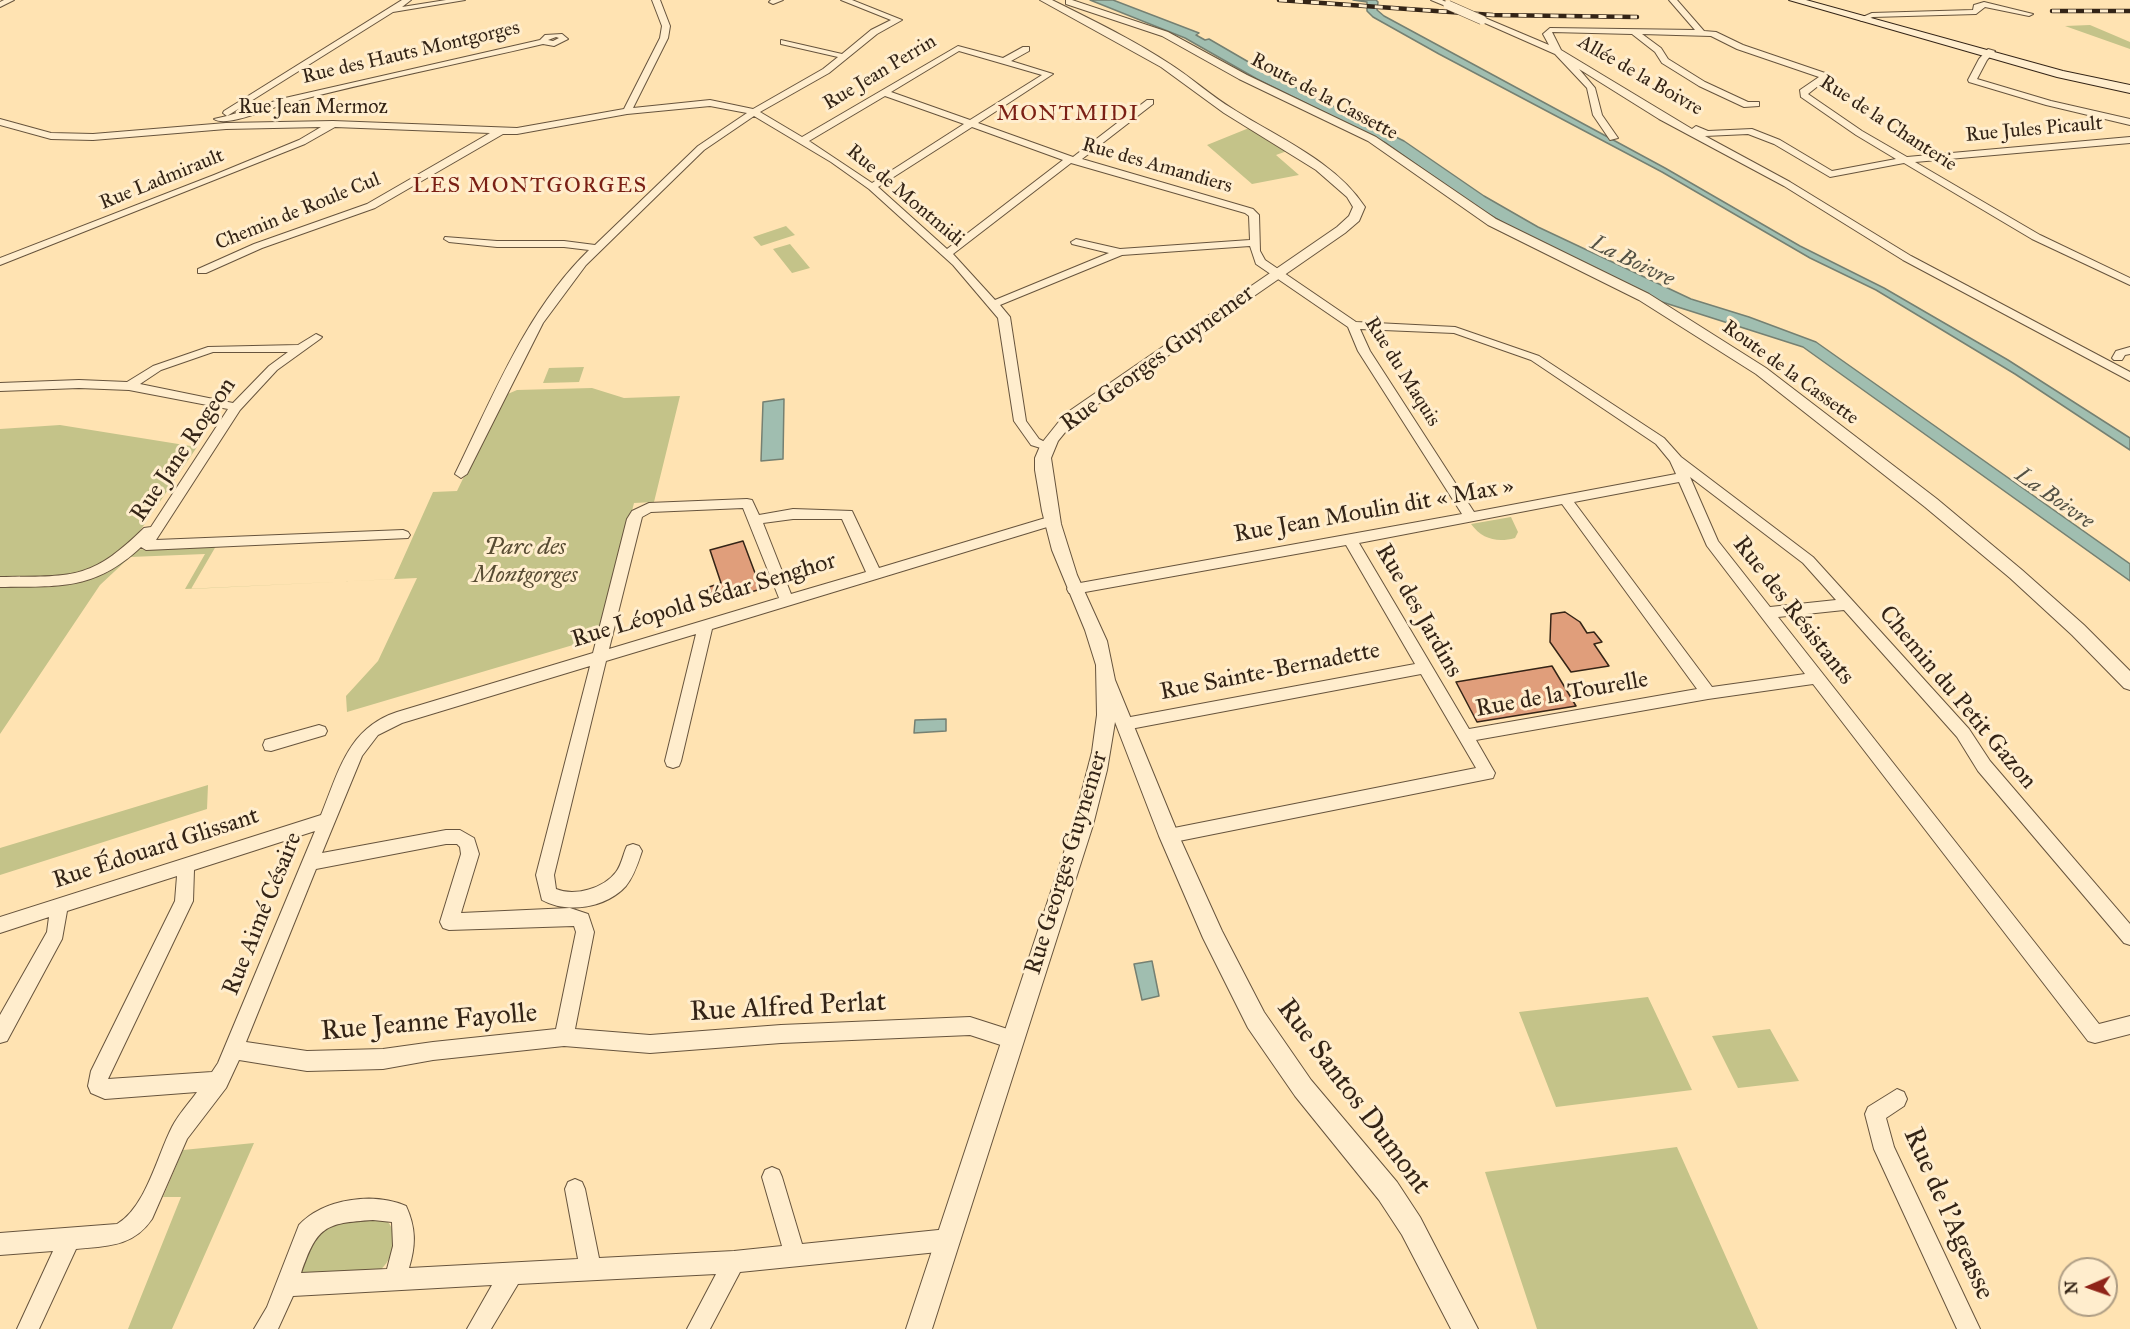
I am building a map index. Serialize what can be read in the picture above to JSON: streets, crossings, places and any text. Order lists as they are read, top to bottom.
{
  "streets": {
    "street": [
      "Rue des Hauts Montgorges",
      "Rue Jean Perrin",
      "Allée de la Boivre",
      "Route de la Cassette",
      "Rue Jean Mermoz",
      "Rue de la Chanterie",
      "Rue Jules Picault",
      "Rue des Amandiers",
      "Rue Ladmirault",
      "Rue de Montmidi",
      "Chemin de Roule Cul",
      "Rue Georges Guynemer",
      "Rue du Maquis",
      "Rue Jane Rogeon",
      "Rue Jean Moulin dit « Max »",
      "Rue Léopold Sédar Senghor",
      "Rue des Jardins",
      "Rue des Résistants",
      "Rue Sainte-Bernadette",
      "Rue de la Tourelle",
      "Chemin du Petit Gazon",
      "Rue Édouard Glissant",
      "Rue Aimé Césaire",
      "Rue Alfred Perlat",
      "Rue Jeanne Fayolle",
      "Rue Santos Dumont",
      "Rue de l'Ageasse"
    ]
  },
  "crossings": [
    ["Rue des Hauts Montgorges", "Rue Jean Mermoz"],
    ["Rue Jean Perrin", "Rue des Amandiers"],
    ["Rue Jean Perrin", "Rue de Montmidi"],
    ["Allée de la Boivre", "Rue de la Chanterie"],
    ["Allée de la Boivre", "Rue Jules Picault"],
    ["Rue Jean Mermoz", "Rue Ladmirault"],
    ["Rue Jean Mermoz", "Rue de Montmidi"],
    ["Rue Jean Mermoz", "Chemin de Roule Cul"],
    ["Rue de la Chanterie", "Rue Jules Picault"],
    ["Rue des Amandiers", "Rue Georges Guynemer"],
    ["Rue des Amandiers", "Rue du Maquis"],
    ["Rue de Montmidi", "Rue Georges Guynemer"],
    ["Rue Georges Guynemer", "Rue du Maquis"],
    ["Rue Georges Guynemer", "Rue Jean Moulin dit « Max »"],
    ["Rue Georges Guynemer", "Rue Léopold Sédar Senghor"],
    ["Rue Georges Guynemer", "Rue Alfred Perlat"],
    ["Rue Georges Guynemer", "Rue Santos Dumont"],
    ["Rue du Maquis", "Rue Jean Moulin dit « Max »"],
    ["Rue du Maquis", "Rue des Résistants"],
    ["Rue Jean Moulin dit « Max »", "Rue des Jardins"],
    ["Rue Jean Moulin dit « Max »", "Rue des Résistants"],
    ["Rue Léopold Sédar Senghor", "Rue Aimé Césaire"],
    ["Rue des Jardins", "Rue Sainte-Bernadette"],
    ["Rue des Jardins", "Rue de la Tourelle"],
    ["Rue des Résistants", "Rue de la Tourelle"],
    ["Rue des Résistants", "Chemin du Petit Gazon"],
    ["Rue Sainte-Bernadette", "Rue Santos Dumont"],
    ["Rue de la Tourelle", "Rue Santos Dumont"],
    ["Rue Édouard Glissant", "Rue Aimé Césaire"],
    ["Rue Aimé Césaire", "Rue Jeanne Fayolle"],
    ["Rue Alfred Perlat", "Rue Jeanne Fayolle"]
  ],
  "districts": ["MONTMIDI", "LES MONTGORGES"],
  "water": ["La Boivre"],
  "parks": ["Parc des Montgorges"],
  "north": "left"
}
